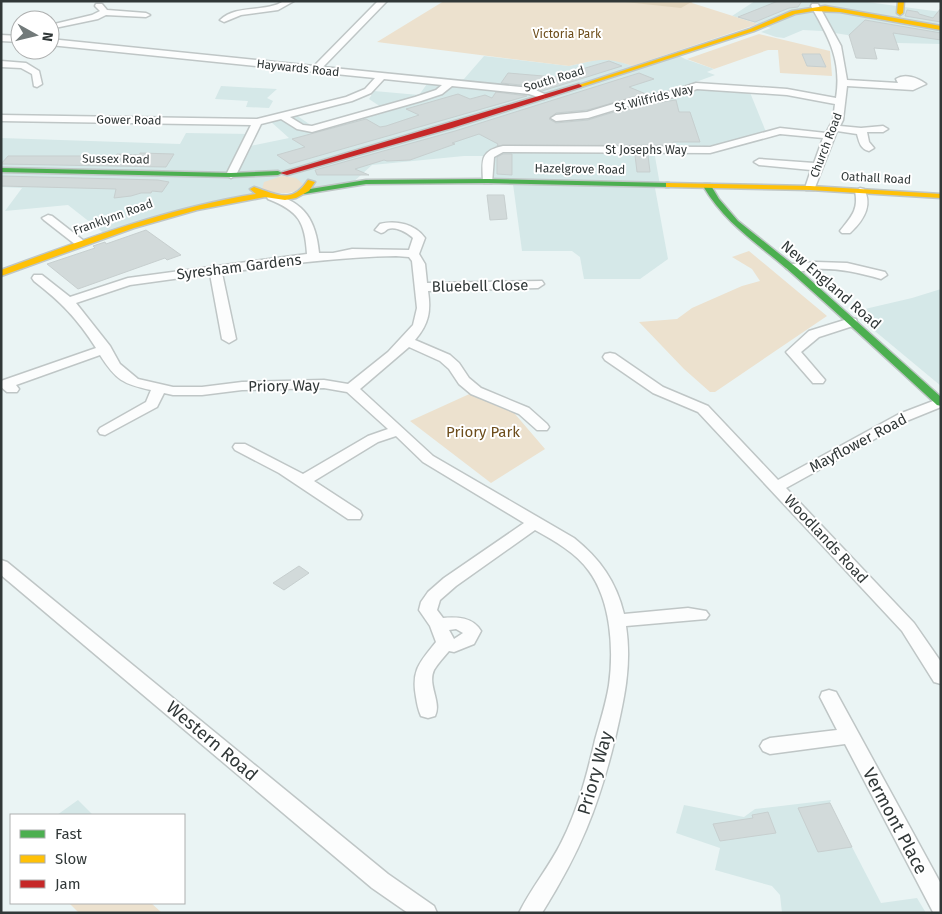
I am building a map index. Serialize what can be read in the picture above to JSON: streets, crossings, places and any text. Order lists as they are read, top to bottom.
{
  "streets": {
    "main road": [
      "South Road",
      "Sussex Road",
      "Hazelgrove Road",
      "Oathall Road",
      "Franklynn Road",
      "New England Road"
    ],
    "street": [
      "Haywards Road",
      "St Wilfrids Way",
      "Gower Road",
      "Church Road",
      "St Josephs Way",
      "Syresham Gardens",
      "Bluebell Close",
      "Priory Way",
      "Mayflower Road",
      "Woodlands Road",
      "Western Road",
      "Vermont Place"
    ]
  },
  "crossings": [
    ["Haywards Road", "South Road"],
    ["Haywards Road", "Gower Road"],
    ["South Road", "Church Road"],
    ["South Road", "Sussex Road"],
    ["South Road", "Hazelgrove Road"],
    ["South Road", "Franklynn Road"],
    ["St Wilfrids Way", "Church Road"],
    ["Church Road", "St Josephs Way"],
    ["Church Road", "Hazelgrove Road"],
    ["Church Road", "Oathall Road"],
    ["St Josephs Way", "Hazelgrove Road"],
    ["Sussex Road", "Hazelgrove Road"],
    ["Sussex Road", "Franklynn Road"],
    ["Hazelgrove Road", "Oathall Road"],
    ["Hazelgrove Road", "Franklynn Road"],
    ["Hazelgrove Road", "New England Road"],
    ["Syresham Gardens", "Priory Way"],
    ["New England Road", "Mayflower Road"],
    ["Mayflower Road", "Woodlands Road"]
  ],
  "parks": ["Victoria Park", "Priory Park"],
  "legend": ["Fast", "Slow", "Jam"],
  "north": "right"
}
